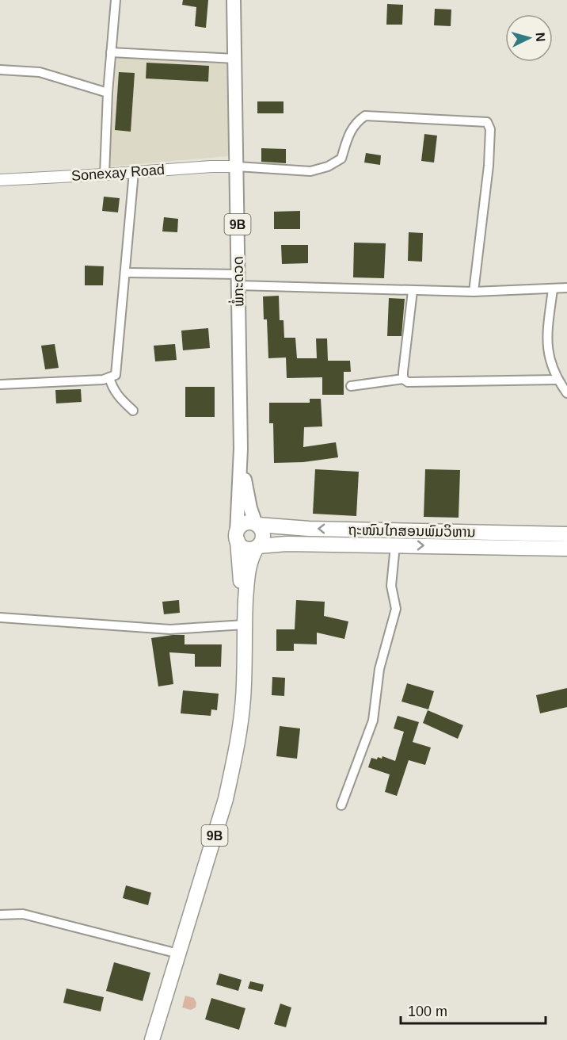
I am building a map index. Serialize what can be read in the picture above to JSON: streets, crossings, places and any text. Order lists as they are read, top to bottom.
{
  "streets": {
    "highway": ["9B", "ຖະໜົນໄກສອນພົມວິຫານ"],
    "main road": ["ພໍ່ກະດວດ"],
    "street": ["Sonexay Road"]
  },
  "crossings": [
    ["Sonexay Road", "ພໍ່ກະດວດ"],
    ["9B", "ພໍ່ກະດວດ"],
    ["9B", "ຖະໜົນໄກສອນພົມວິຫານ"]
  ],
  "scale_bar": "100 m",
  "north": "right"
}
